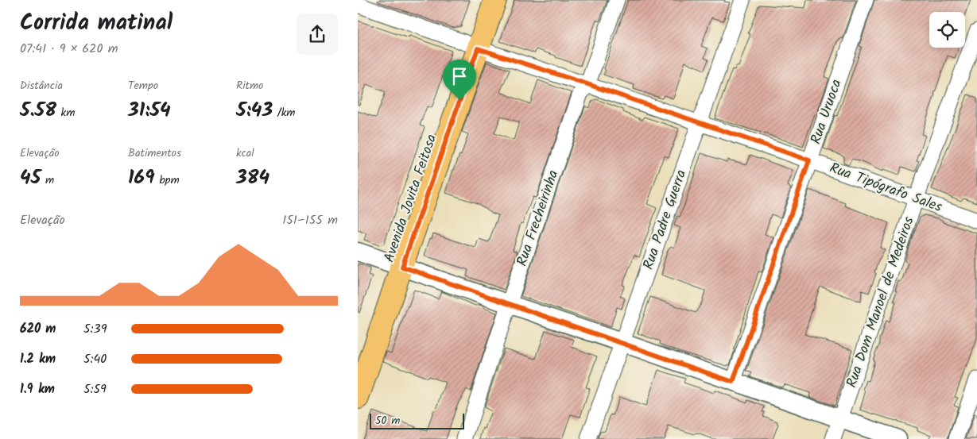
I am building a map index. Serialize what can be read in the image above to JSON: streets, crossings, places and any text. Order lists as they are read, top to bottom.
{
  "streets": {
    "main road": ["Avenida Jovita Feitosa"],
    "street": [
      "Rua Uruoca",
      "Rua Tipógrafo Sales",
      "Rua Frecheirinha",
      "Rua Padre Guerra",
      "Rua Dom Manoel de Medeiros"
    ]
  },
  "crossings": [
    ["Rua Uruoca", "Rua Tipógrafo Sales"],
    ["Rua Tipógrafo Sales", "Avenida Jovita Feitosa"],
    ["Rua Tipógrafo Sales", "Rua Frecheirinha"],
    ["Rua Tipógrafo Sales", "Rua Padre Guerra"],
    ["Rua Tipógrafo Sales", "Rua Dom Manoel de Medeiros"]
  ],
  "scale_bar": "50 m",
  "page": {
    "heading": ["Corrida matinal", "07:41 · 9 × 620 m"],
    "stats": [
      ["Distância", "5.58 km"],
      ["Tempo", "31:54"],
      ["Ritmo", "5:43 /km"],
      ["Elevação", "45 m"],
      ["Batimentos", "169 bpm"],
      ["kcal", "384"]
    ],
    "chart": ["Elevação", "151–155 m"],
    "list": [
      {
        "name": "620 m",
        "note": "5:39"
      },
      {
        "name": "1.2 km",
        "note": "5:40"
      },
      {
        "name": "1.9 km",
        "note": "5:59"
      }
    ],
    "scale": "50 m"
  }
}
